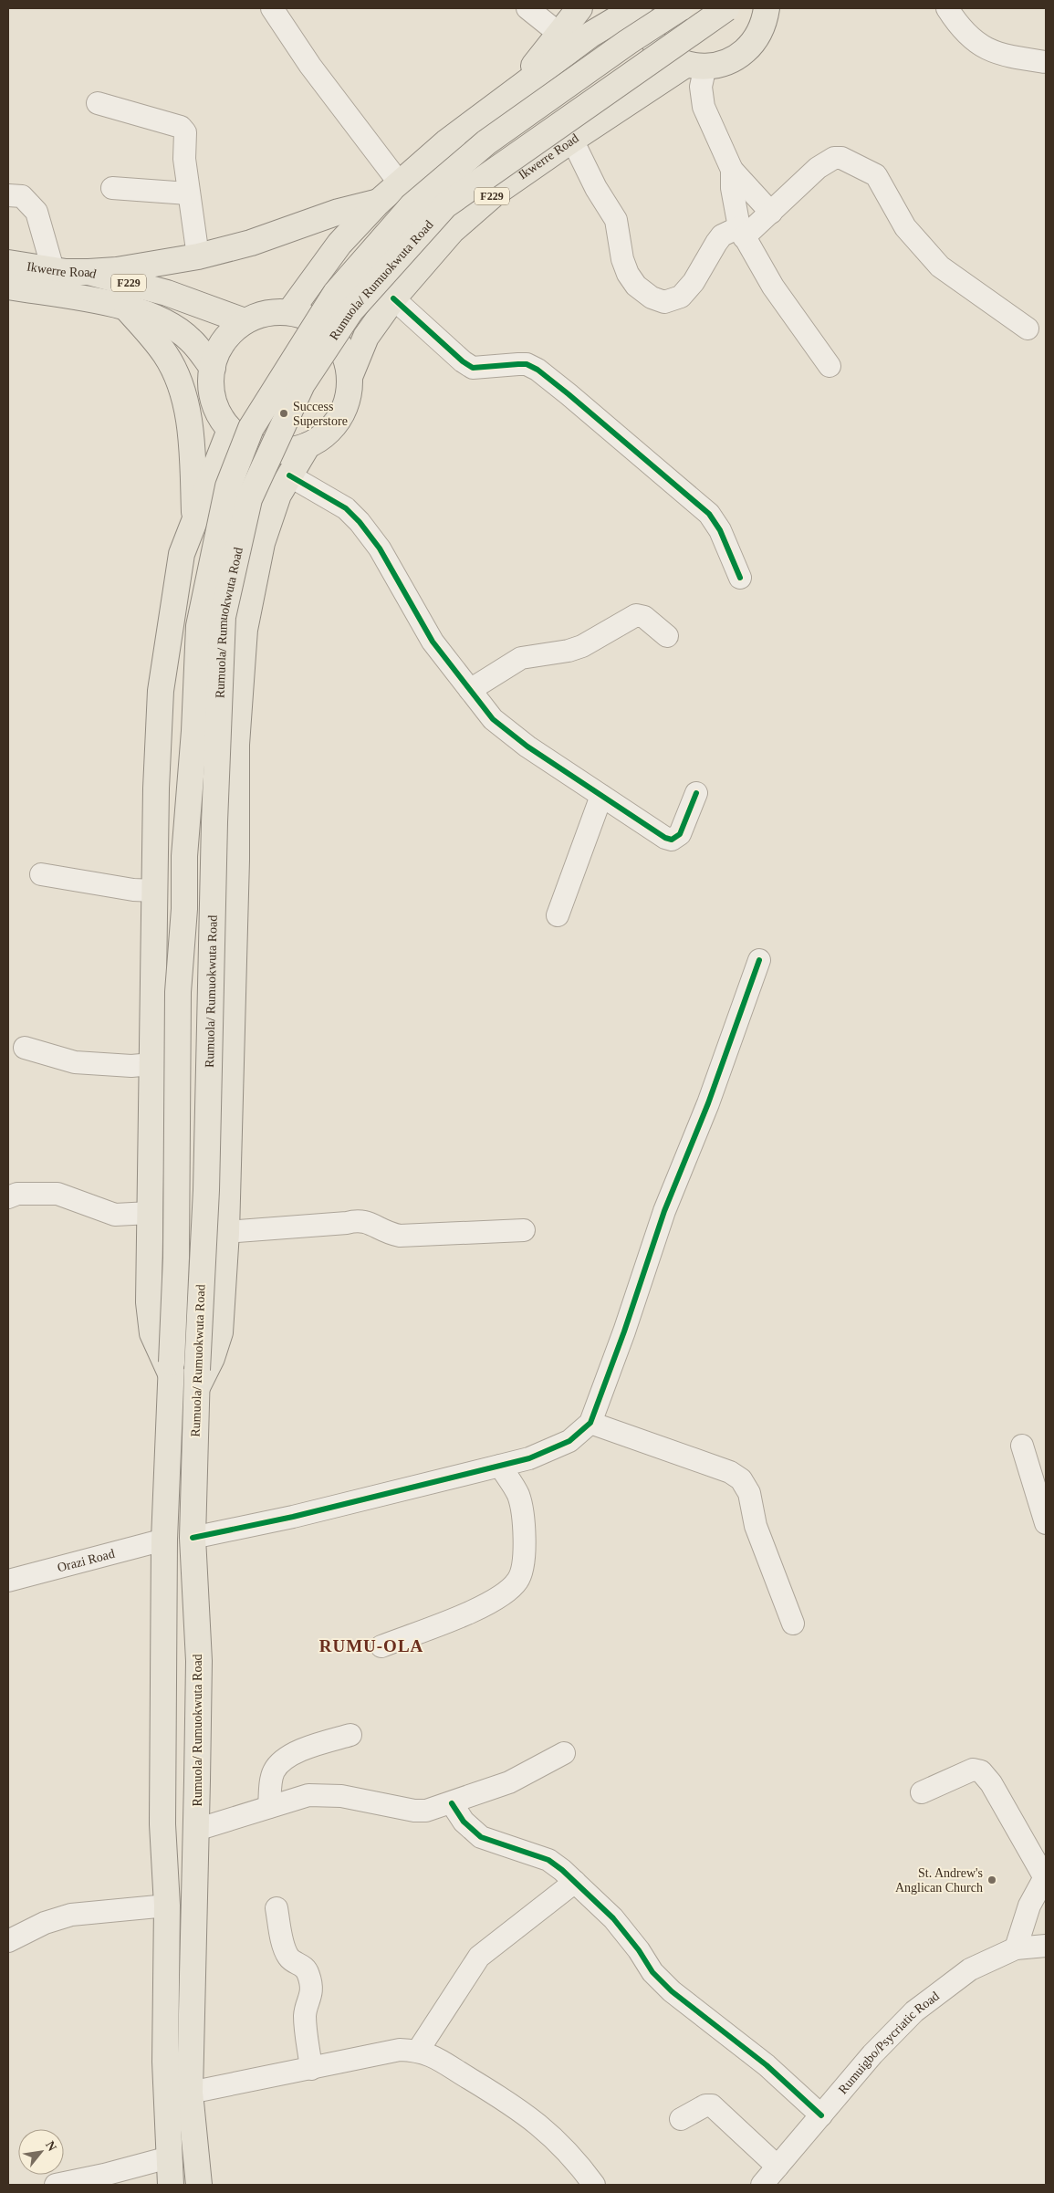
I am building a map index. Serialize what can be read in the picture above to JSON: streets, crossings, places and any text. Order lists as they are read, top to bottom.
{
  "streets": {
    "main road": ["Ikwerre Road", "F229", "Rumuola/ Rumuokwuta Road"],
    "street": ["Orazi Road", "Rumuigbo/Psycriatic Road"]
  },
  "crossings": [
    ["Ikwerre Road", "F229"],
    ["Rumuola/ Rumuokwuta Road", "Orazi Road"]
  ],
  "districts": ["RUMU-OLA"],
  "places": ["Success Superstore", "St. Andrew's Anglican Church"],
  "north": "top right"
}
